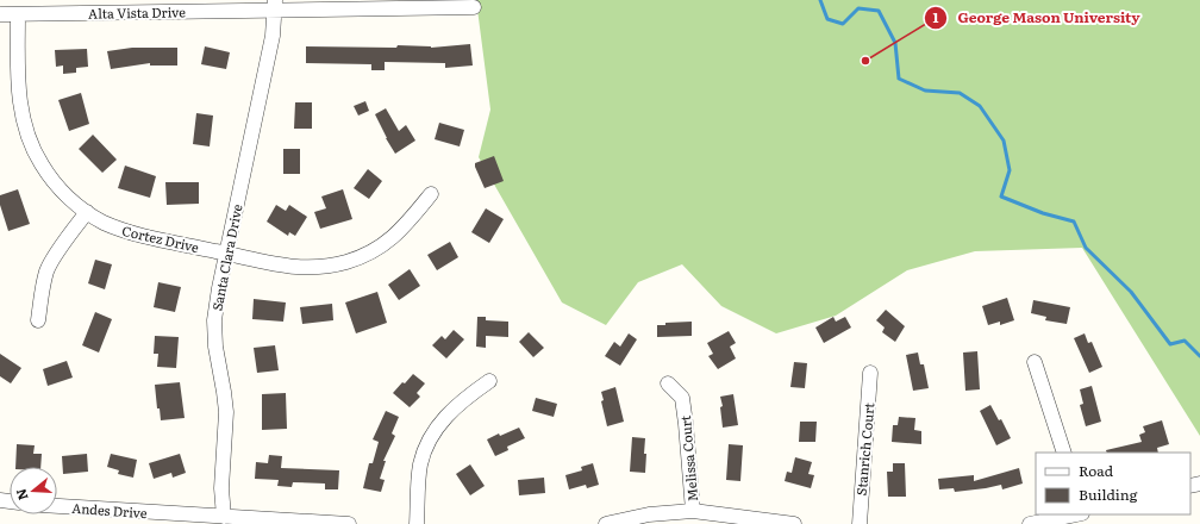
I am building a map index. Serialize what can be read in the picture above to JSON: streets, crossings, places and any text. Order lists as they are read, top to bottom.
{
  "streets": {
    "street": [
      "Alta Vista Drive",
      "Cortez Drive",
      "Santa Clara Drive",
      "Stanrich Court",
      "Melissa Court",
      "Andes Drive"
    ]
  },
  "crossings": [
    ["Alta Vista Drive", "Cortez Drive"],
    ["Alta Vista Drive", "Santa Clara Drive"],
    ["Cortez Drive", "Santa Clara Drive"],
    ["Santa Clara Drive", "Andes Drive"]
  ],
  "places": ["George Mason University"],
  "legend": ["Road", "Building"],
  "north": "left"
}
